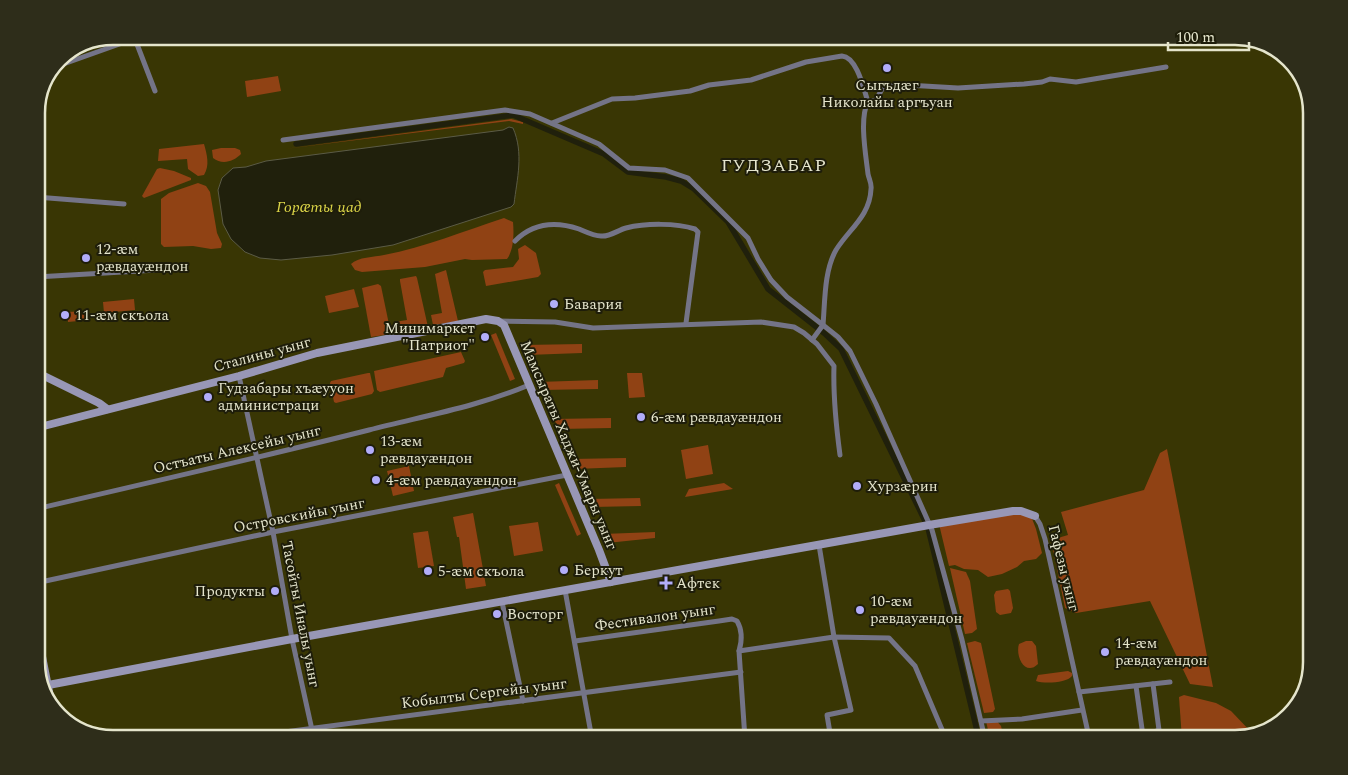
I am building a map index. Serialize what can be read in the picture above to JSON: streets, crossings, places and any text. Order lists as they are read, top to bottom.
{
  "streets": {
    "street": [
      "Сталины уынг",
      "Мамсыраты Хаджи-Умары уынг",
      "Остъаты Алексейы уынг",
      "Островскийы уынг",
      "Гафезы уынг",
      "Тасойты Иналы уынг",
      "Фестивалон уынг",
      "Кобылты Сергейы уынг"
    ]
  },
  "crossings": [
    ["Сталины уынг", "Мамсыраты Хаджи-Умары уынг"],
    ["Сталины уынг", "Тасойты Иналы уынг"],
    ["Мамсыраты Хаджи-Умары уынг", "Остъаты Алексейы уынг"],
    ["Мамсыраты Хаджи-Умары уынг", "Островскийы уынг"],
    ["Мамсыраты Хаджи-Умары уынг", "Гафезы уынг"],
    ["Остъаты Алексейы уынг", "Тасойты Иналы уынг"],
    ["Островскийы уынг", "Тасойты Иналы уынг"],
    ["Гафезы уынг", "Тасойты Иналы уынг"],
    ["Тасойты Иналы уынг", "Кобылты Сергейы уынг"]
  ],
  "districts": ["ГУДЗАБАР"],
  "water": ["Горӕты цад"],
  "places": {
    "other": [
      "Сыгъдæг Николайы аргъуан",
      "12-æм рӕвдауӕндон",
      "Бавария",
      "11-æм скъола",
      "Минимаркет \"Патриот\"",
      "Гудзабары хъæууон администраци",
      "6-æм рӕвдауӕндон",
      "13-æм рӕвдауӕндон",
      "4-æм рӕвдауӕндон",
      "Хурзæрин",
      "Беркут",
      "5-æм скъола",
      "Продукты",
      "10-æм рӕвдауӕндон",
      "Восторг",
      "14-æм рӕвдауӕндон"
    ],
    "health": ["Афтек"]
  },
  "scale_bar": "100 m"
}
